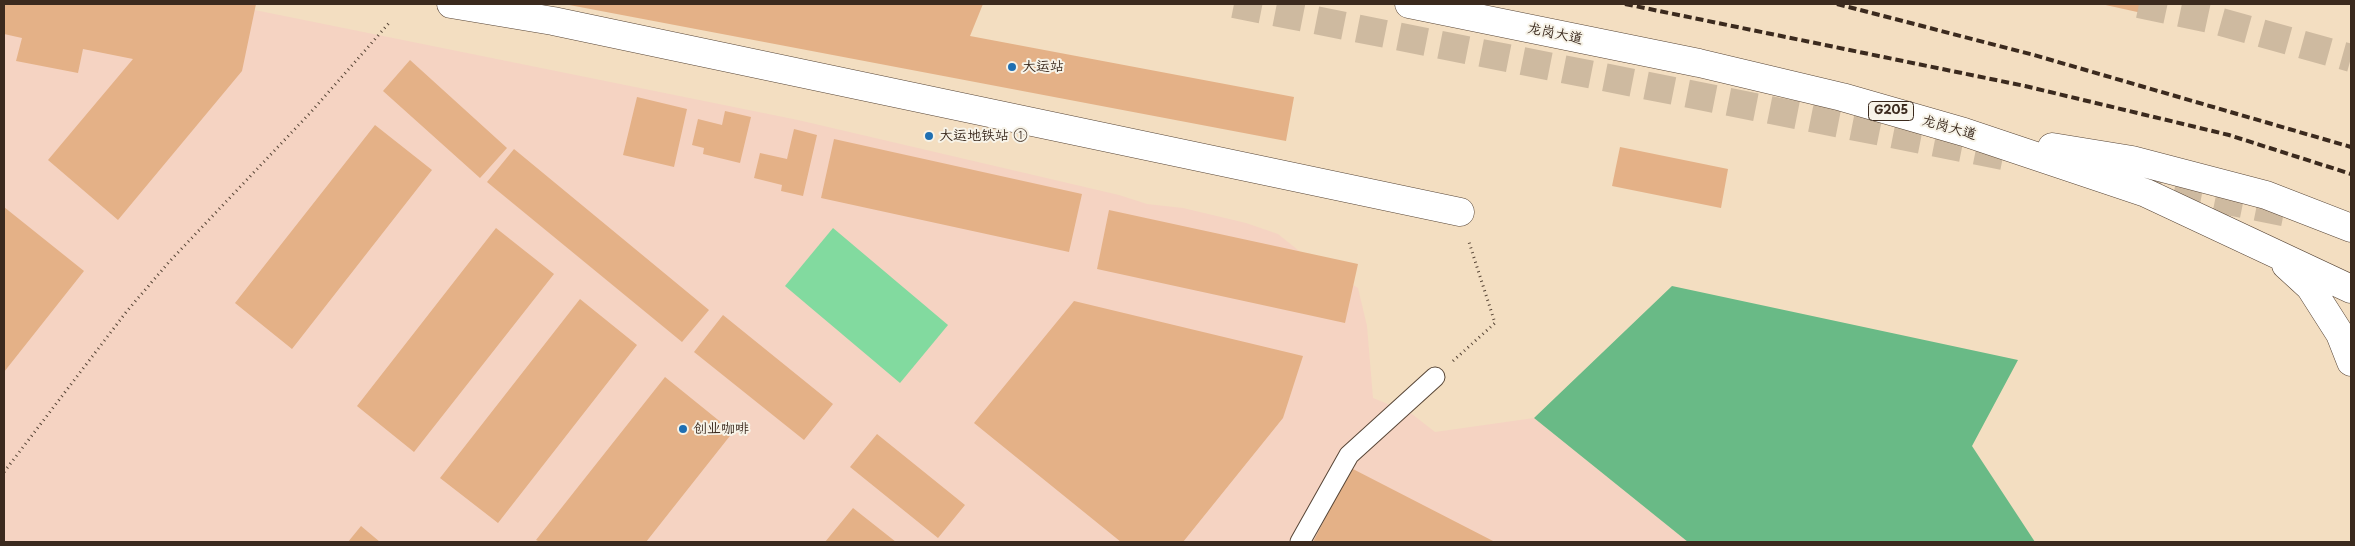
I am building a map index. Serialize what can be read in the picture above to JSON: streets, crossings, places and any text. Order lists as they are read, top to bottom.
{
  "streets": {
    "main road": ["龙岗大道", "G205"]
  },
  "places": ["大运站", "大运地铁站 ①", "创业咖啡"]
}
